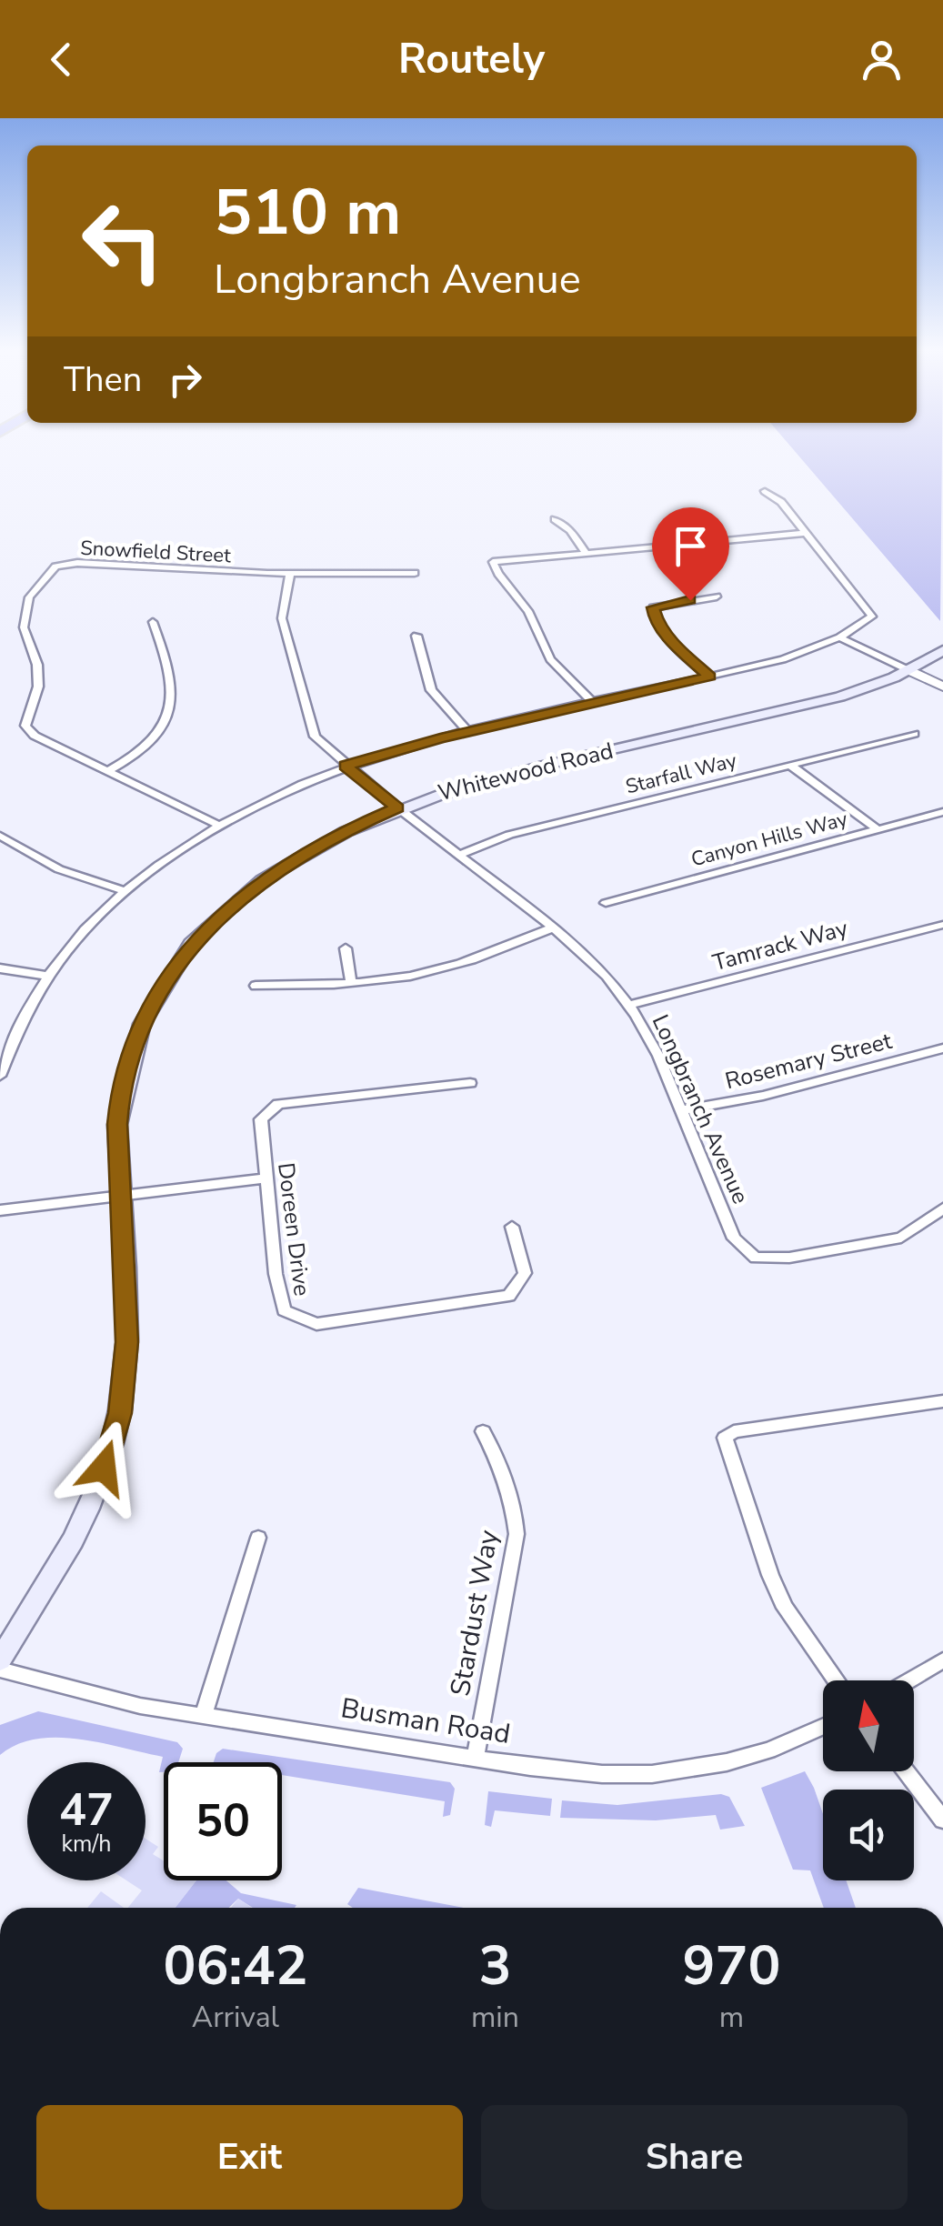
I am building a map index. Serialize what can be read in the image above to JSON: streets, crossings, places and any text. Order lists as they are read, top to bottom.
{
  "streets": {
    "main road": ["Whitewood Road"],
    "street": [
      "Snowfield Street",
      "Starfall Way",
      "Canyon Hills Way",
      "Tamrack Way",
      "Rosemary Street",
      "Longbranch Avenue",
      "Doreen Drive",
      "Stardust Way",
      "Busman Road"
    ]
  },
  "crossings": [
    ["Snowfield Street", "Longbranch Avenue"],
    ["Whitewood Road", "Longbranch Avenue"],
    ["Starfall Way", "Longbranch Avenue"],
    ["Tamrack Way", "Longbranch Avenue"],
    ["Rosemary Street", "Longbranch Avenue"],
    ["Stardust Way", "Busman Road"]
  ],
  "north": "top",
  "page": {
    "header": "Routely",
    "turn": ["510 m", "Longbranch Avenue"],
    "then": "Then",
    "speed": "47 km/h",
    "limit": "50",
    "eta": [
      "06:42",
      "Arrival",
      "3",
      "min",
      "970",
      "m"
    ],
    "buttons": ["Exit", "Share"]
  }
}
